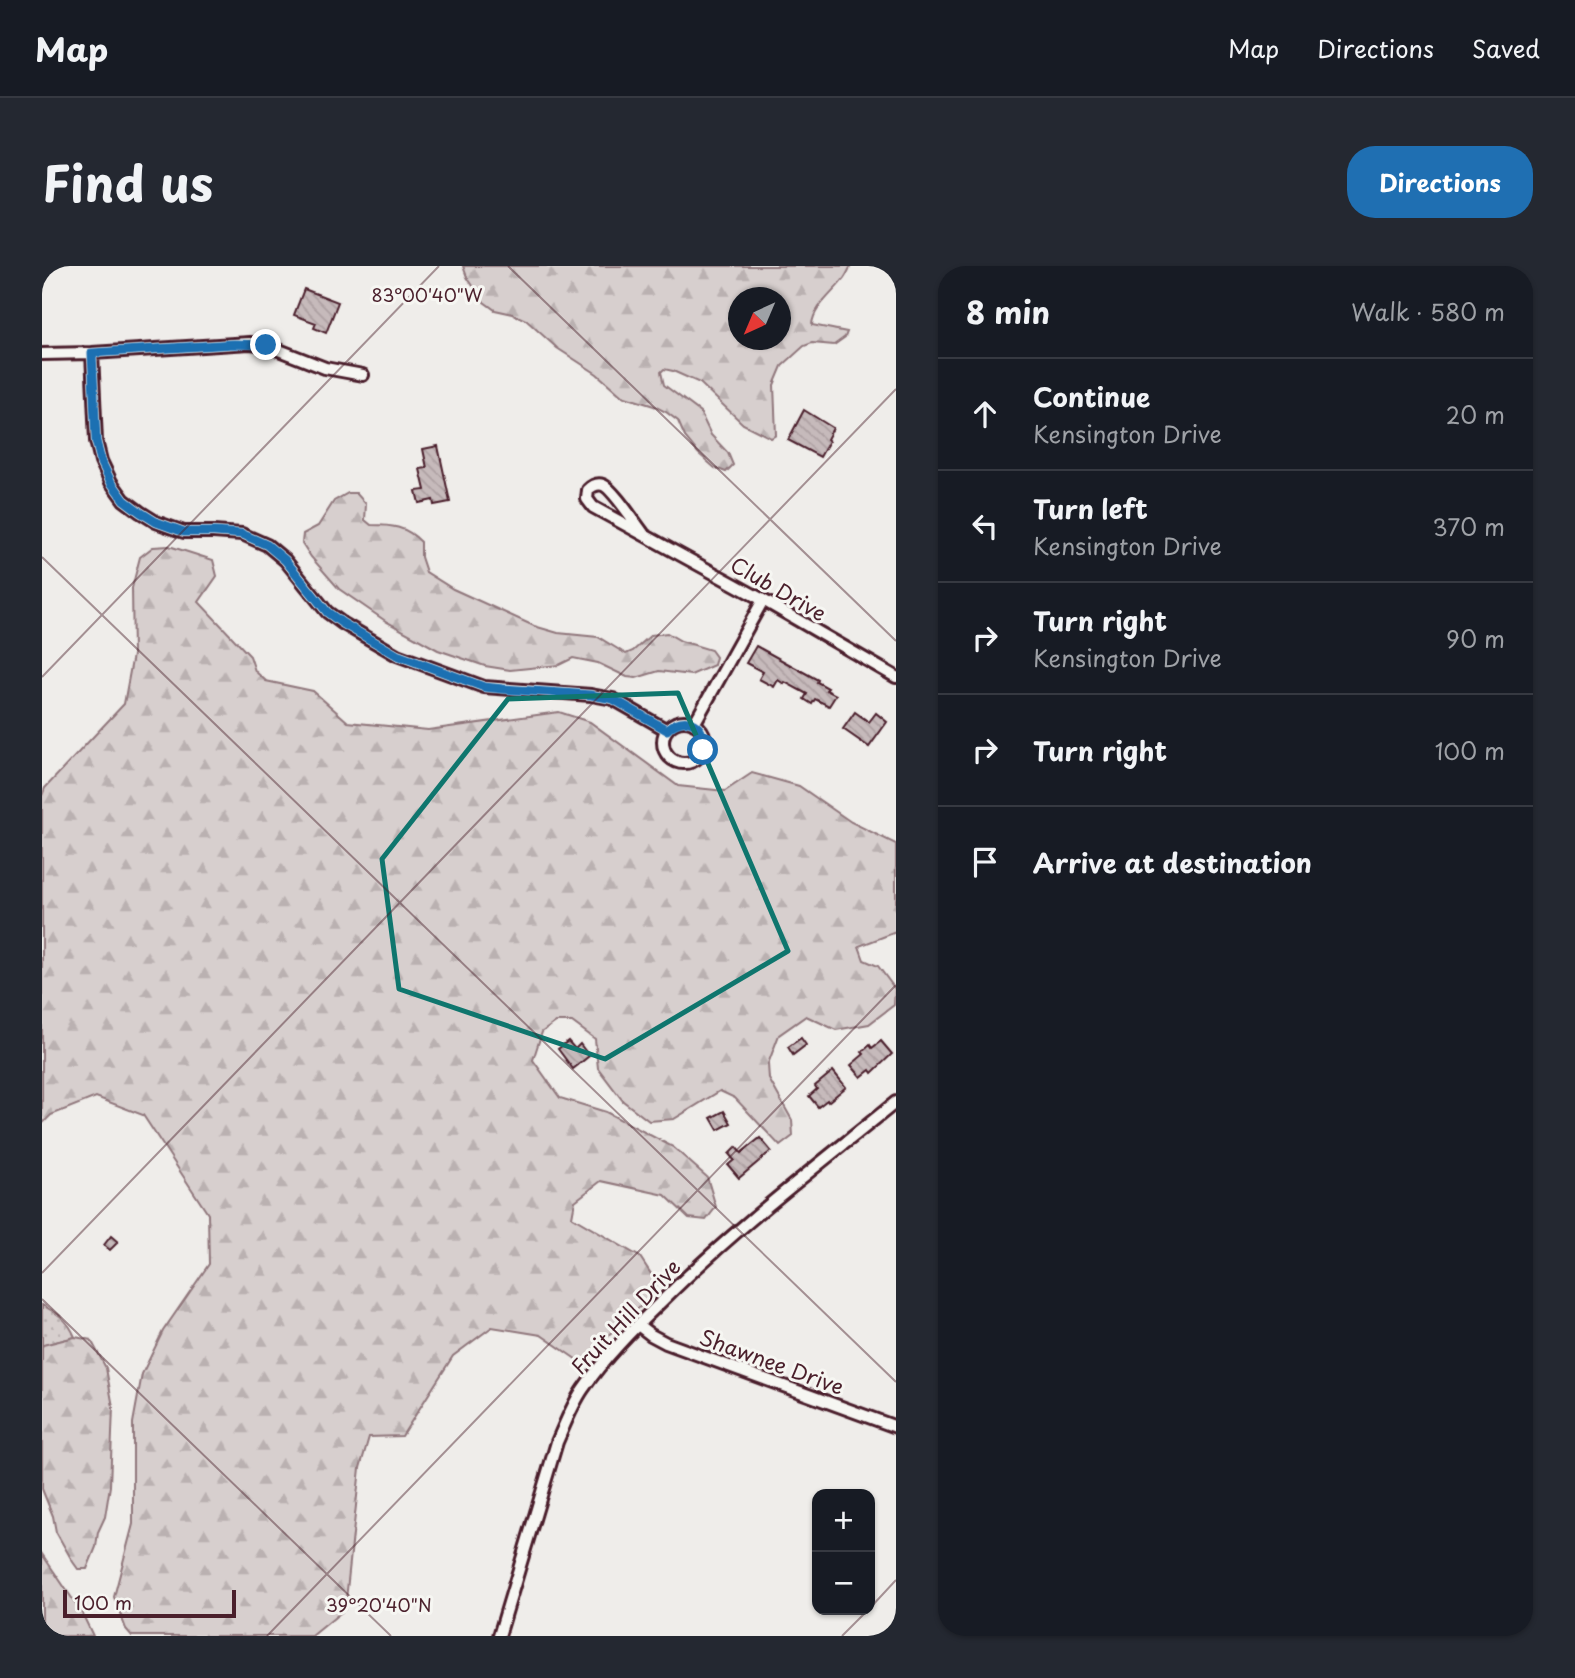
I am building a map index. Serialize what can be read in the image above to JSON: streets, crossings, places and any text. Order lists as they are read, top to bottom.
{
  "streets": {
    "street": ["Club Drive", "Fruit Hill Drive", "Shawnee Drive"]
  },
  "crossings": [
    ["Fruit Hill Drive", "Shawnee Drive"]
  ],
  "scale_bar": "100 m",
  "north": "bottom left",
  "page": {
    "header": "Map",
    "nav": ["Map", "Directions", "Saved"],
    "title": "Find us",
    "buttons": "Directions",
    "heading": ["8 min", "Walk · 580 m"],
    "list": [
      ["Continue", "Kensington Drive", "20 m"],
      ["Turn left", "Kensington Drive", "370 m"],
      ["Turn right", "Kensington Drive", "90 m"],
      ["Turn right", "100 m"],
      "Arrive at destination"
    ],
    "map_buttons": ["+", "−"],
    "scale": "100 m"
  },
  "coordinates": ["83°00'40\"W", "39°20'40\"N"]
}
